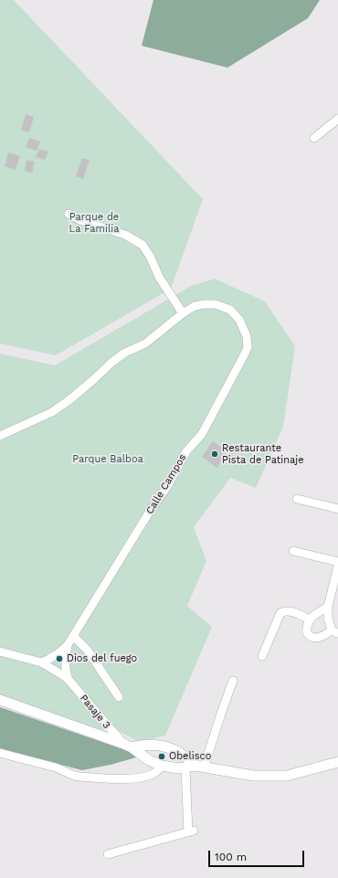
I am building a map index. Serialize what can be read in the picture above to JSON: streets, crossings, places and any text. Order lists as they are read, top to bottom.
{
  "streets": {
    "street": ["Calle Campos", "Pasaje 3"]
  },
  "parks": ["Parque de La Familia", "Parque Balboa"],
  "places": ["Restaurante Pista de Patinaje", "Dios del fuego", "Obelisco"],
  "scale_bar": "100 m"
}
